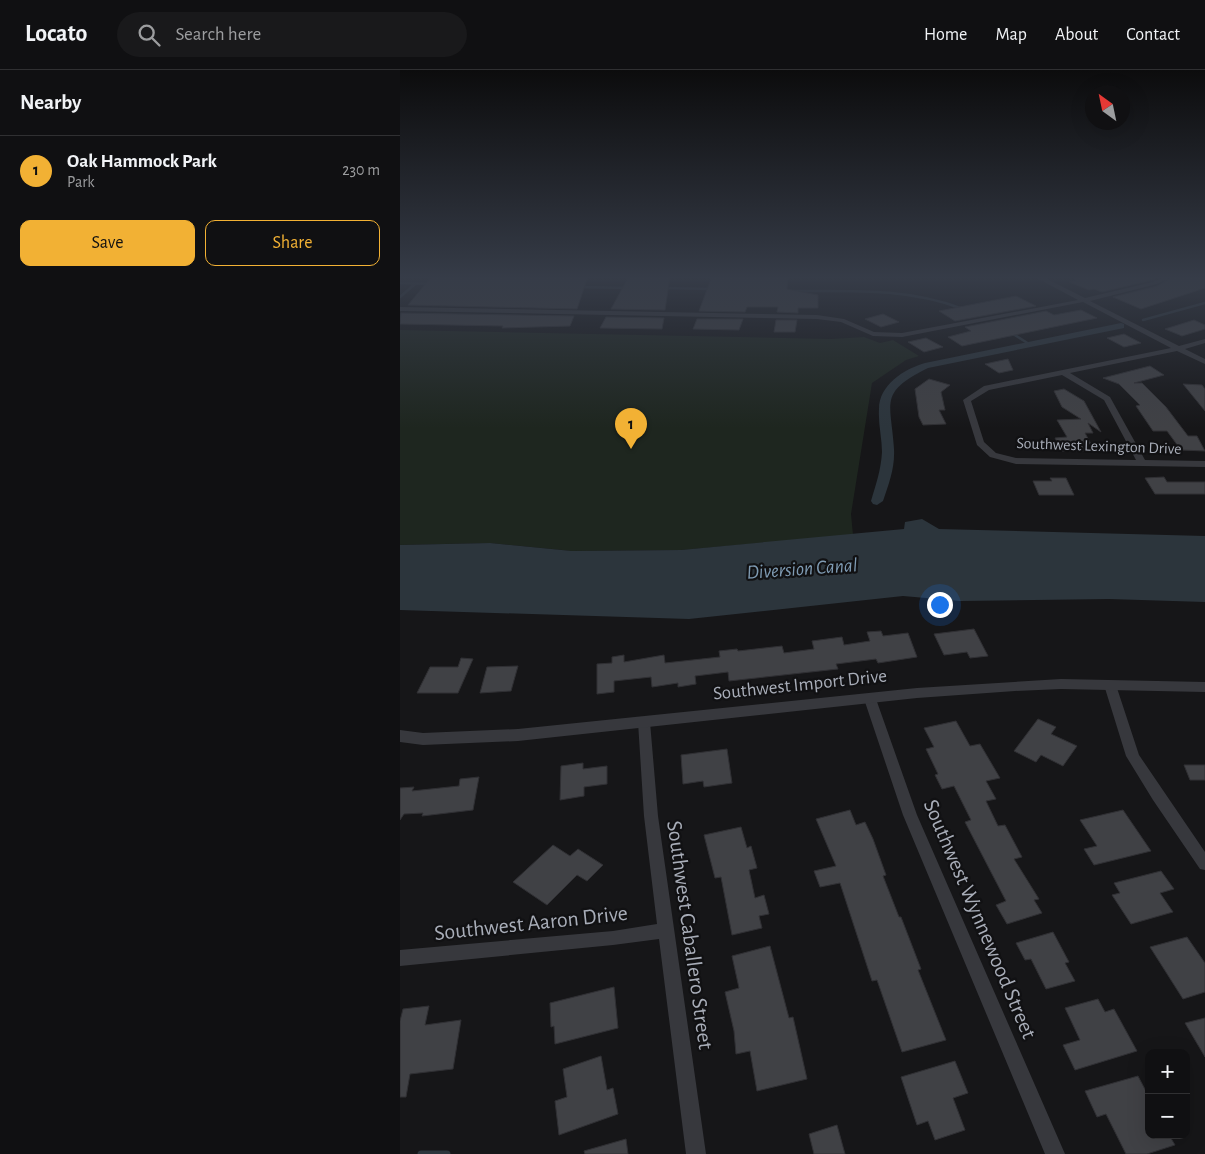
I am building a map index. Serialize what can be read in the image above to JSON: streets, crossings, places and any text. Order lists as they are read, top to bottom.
{
  "streets": {
    "street": [
      "Southwest Lexington Drive",
      "Southwest Import Drive",
      "Southwest Wynnewood Street",
      "Southwest Aaron Drive",
      "Southwest Caballero Street"
    ]
  },
  "crossings": [
    ["Southwest Import Drive", "Southwest Wynnewood Street"],
    ["Southwest Import Drive", "Southwest Caballero Street"],
    ["Southwest Aaron Drive", "Southwest Caballero Street"]
  ],
  "water": ["Diversion Canal"],
  "north": "top left",
  "page": {
    "header": "Locato",
    "search": "Search here",
    "nav": [
      "Home",
      "Map",
      "About",
      "Contact"
    ],
    "heading": "Nearby",
    "list": [
      {
        "mark": "1",
        "name": "Oak Hammock Park",
        "note": "Park",
        "value": "230 m"
      }
    ],
    "buttons": ["Save", "Share"],
    "pins": "1",
    "map_buttons": ["+", "−"]
  }
}
